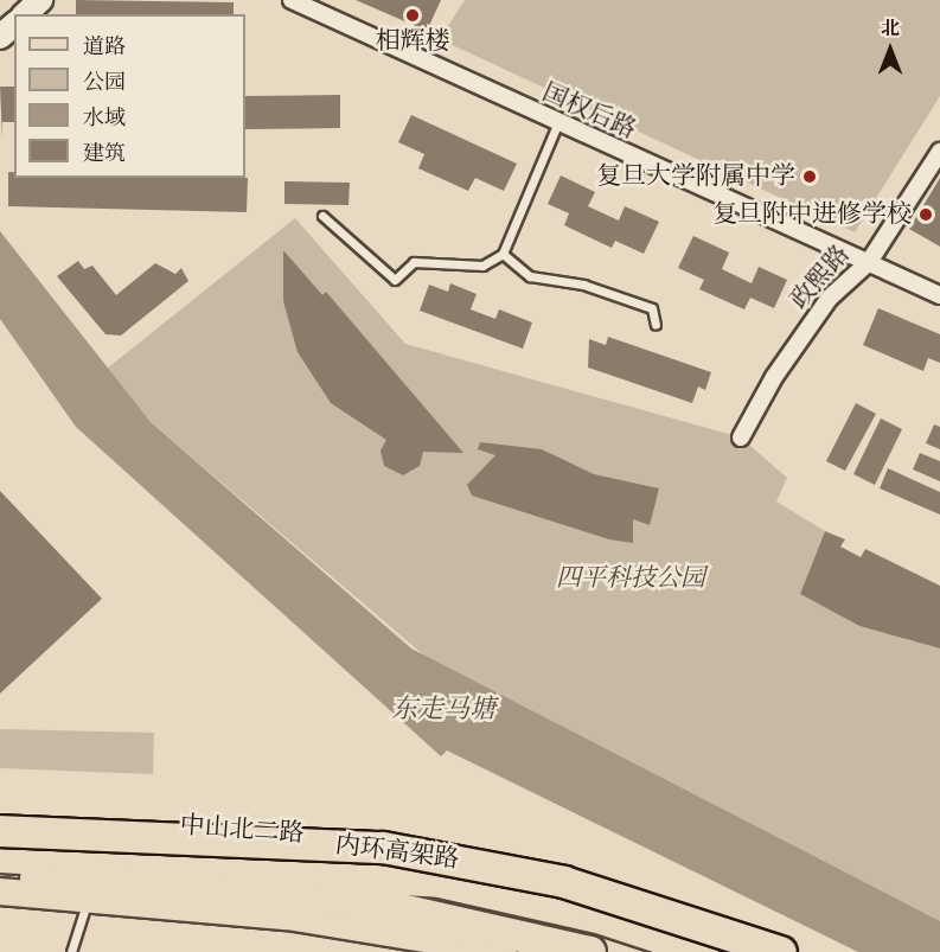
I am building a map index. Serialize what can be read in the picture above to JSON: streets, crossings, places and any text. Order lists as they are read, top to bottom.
{
  "streets": {
    "highway": ["内环高架路"],
    "main road": ["中山北二路"],
    "street": ["国权后路", "政熙路"]
  },
  "crossings": [
    ["国权后路", "政熙路"]
  ],
  "water": ["东走马塘"],
  "parks": ["四平科技公园"],
  "places": ["相辉楼", "复旦大学附属中学", "复旦附中进修学校"],
  "legend": [
    "道路",
    "公园",
    "水域",
    "建筑"
  ],
  "north": "top"
}
